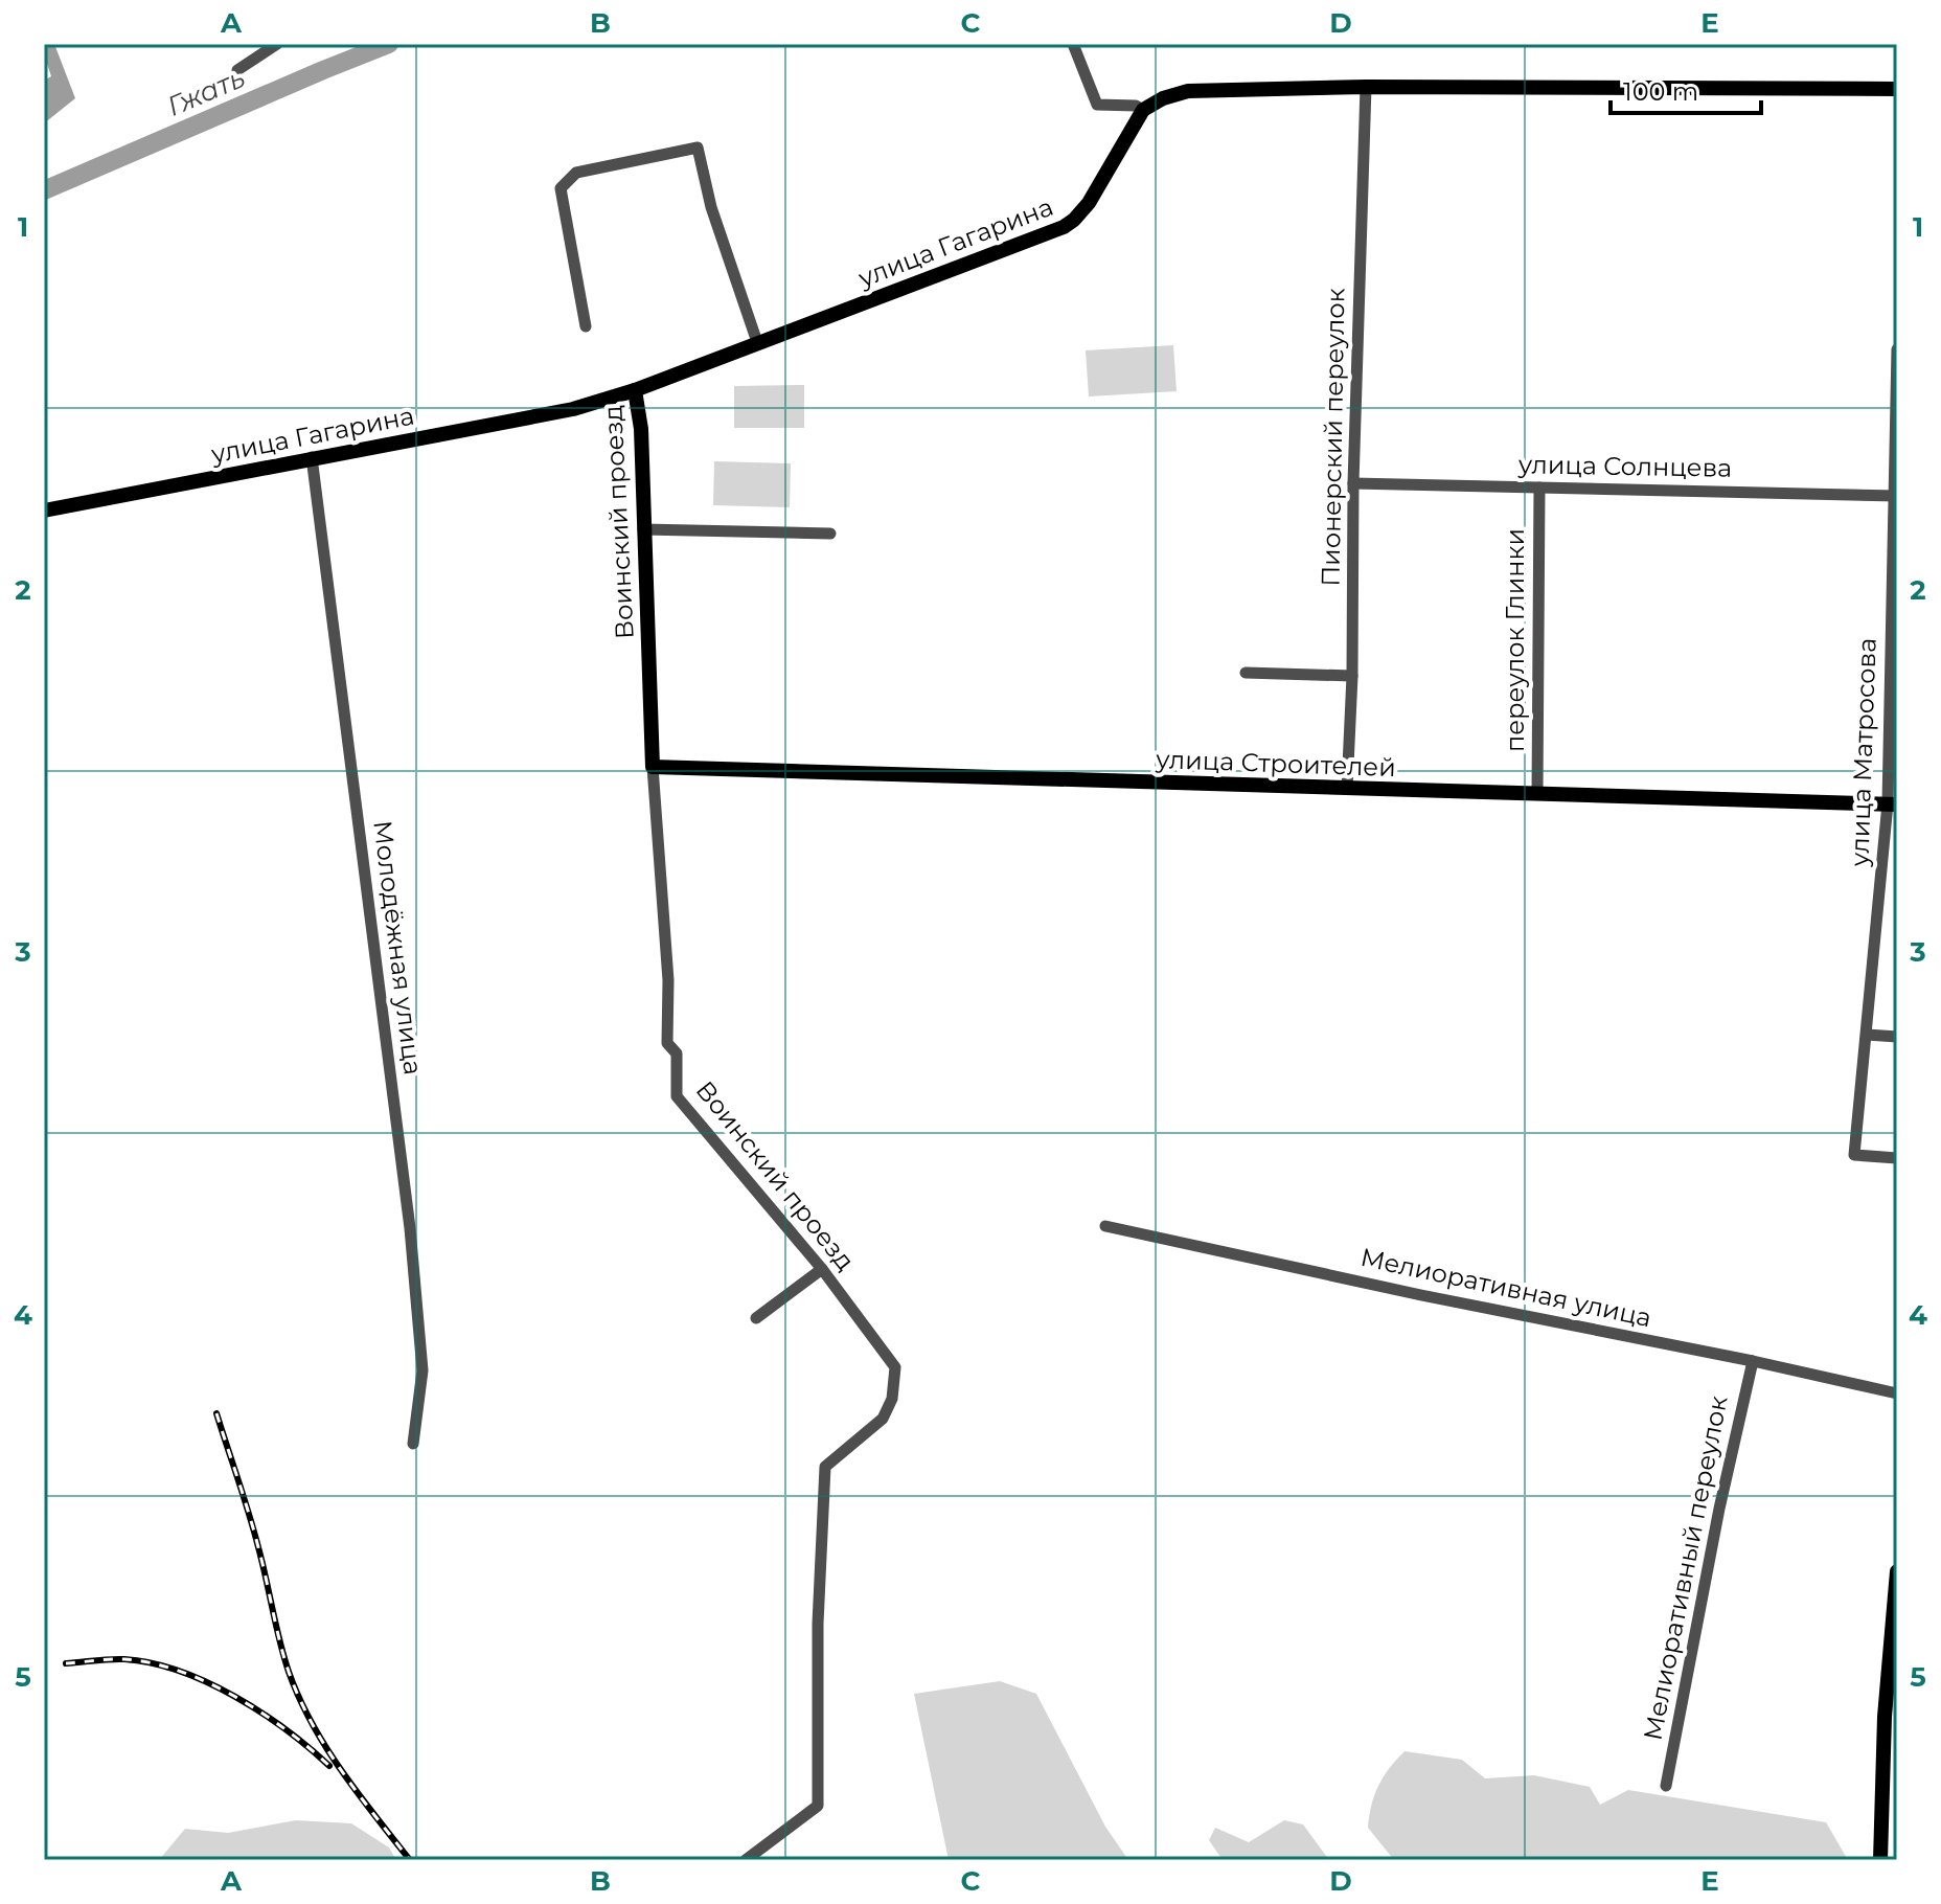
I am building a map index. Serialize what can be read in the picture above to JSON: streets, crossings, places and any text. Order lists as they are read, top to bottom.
{
  "streets": {
    "main road": ["улица Гагарина", "Воинский проезд", "улица Строителей"],
    "street": [
      "Пионерский переулок",
      "улица Солнцева",
      "переулок Глинки",
      "улица Матросова",
      "Молодёжная улица",
      "Мелиоративная улица",
      "Мелиоративный переулок"
    ]
  },
  "crossings": [
    ["улица Гагарина", "Воинский проезд"],
    ["улица Гагарина", "Молодёжная улица"],
    ["Пионерский переулок", "улица Солнцева"],
    ["Пионерский переулок", "улица Строителей"],
    ["улица Солнцева", "переулок Глинки"],
    ["улица Солнцева", "улица Матросова"],
    ["Воинский проезд", "улица Строителей"],
    ["переулок Глинки", "улица Строителей"],
    ["улица Матросова", "улица Строителей"],
    ["Мелиоративная улица", "Мелиоративный переулок"]
  ],
  "water": ["Гжать"],
  "scale_bar": "100 m",
  "grid": {
    "columns": [
      "A",
      "B",
      "C",
      "D",
      "E"
    ],
    "rows": [
      "1",
      "2",
      "3",
      "4",
      "5"
    ]
  }
}
